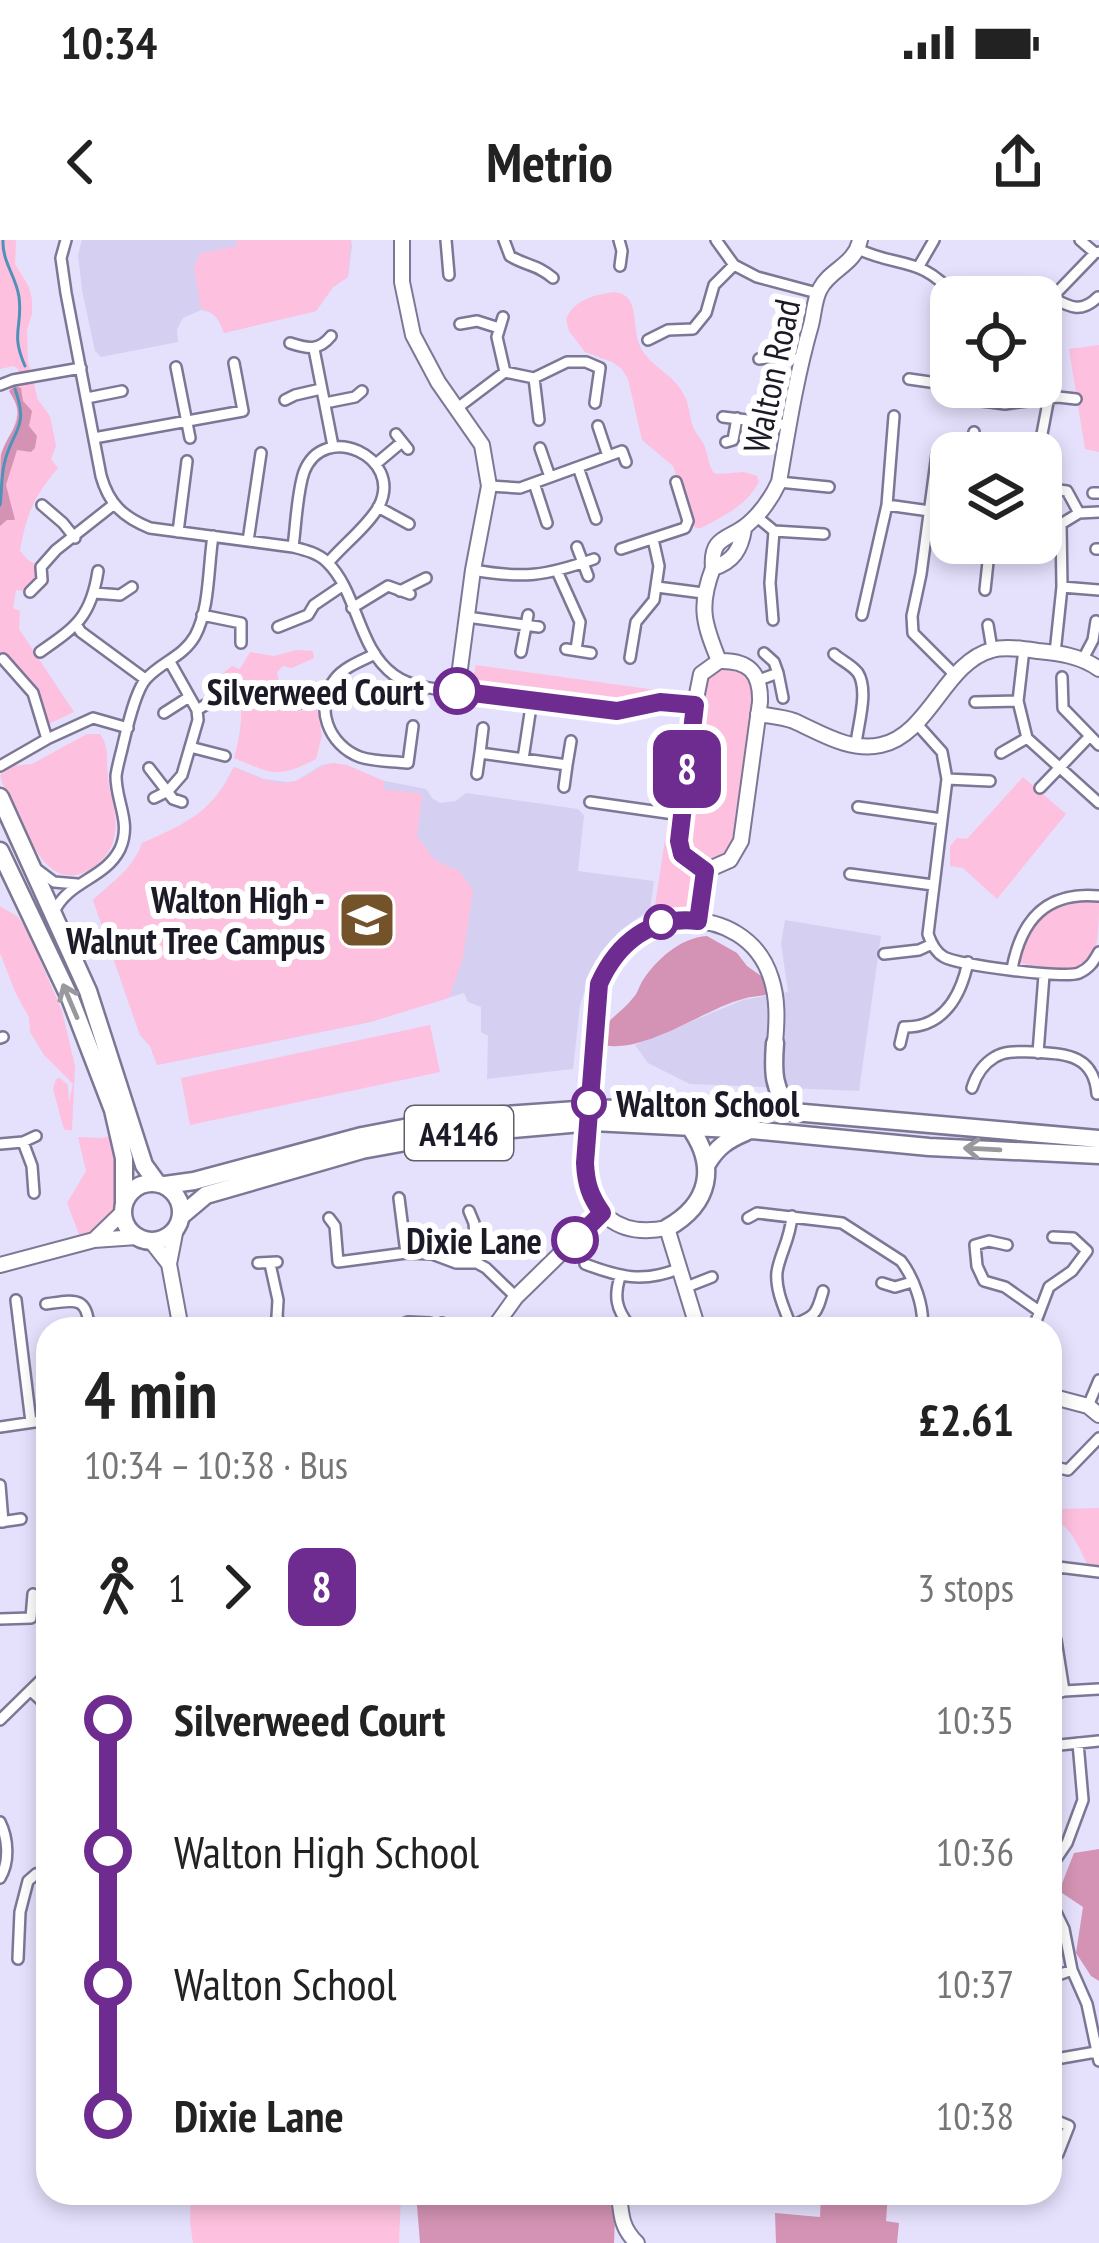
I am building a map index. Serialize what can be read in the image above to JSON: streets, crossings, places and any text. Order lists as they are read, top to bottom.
{
  "streets": {
    "highway": ["A4146"],
    "street": ["Walton Road"]
  },
  "places": {
    "other": ["Silverweed Court", "Walton School", "Dixie Lane"],
    "school or university": ["Walton High - Walnut Tree Campus"]
  },
  "lines": ["bus line 8"],
  "page": {
    "status": "10:34",
    "header": "Metrio",
    "on_map": "8",
    "heading": ["4 min", "10:34 – 10:38 · Bus", "£2.61"],
    "legs": ["1", "8", "3 stops"],
    "list": [
      {
        "name": "Silverweed Court",
        "value": "10:35"
      },
      {
        "name": "Walton High School",
        "value": "10:36"
      },
      {
        "name": "Walton School",
        "value": "10:37"
      },
      {
        "name": "Dixie Lane",
        "value": "10:38"
      }
    ]
  }
}
